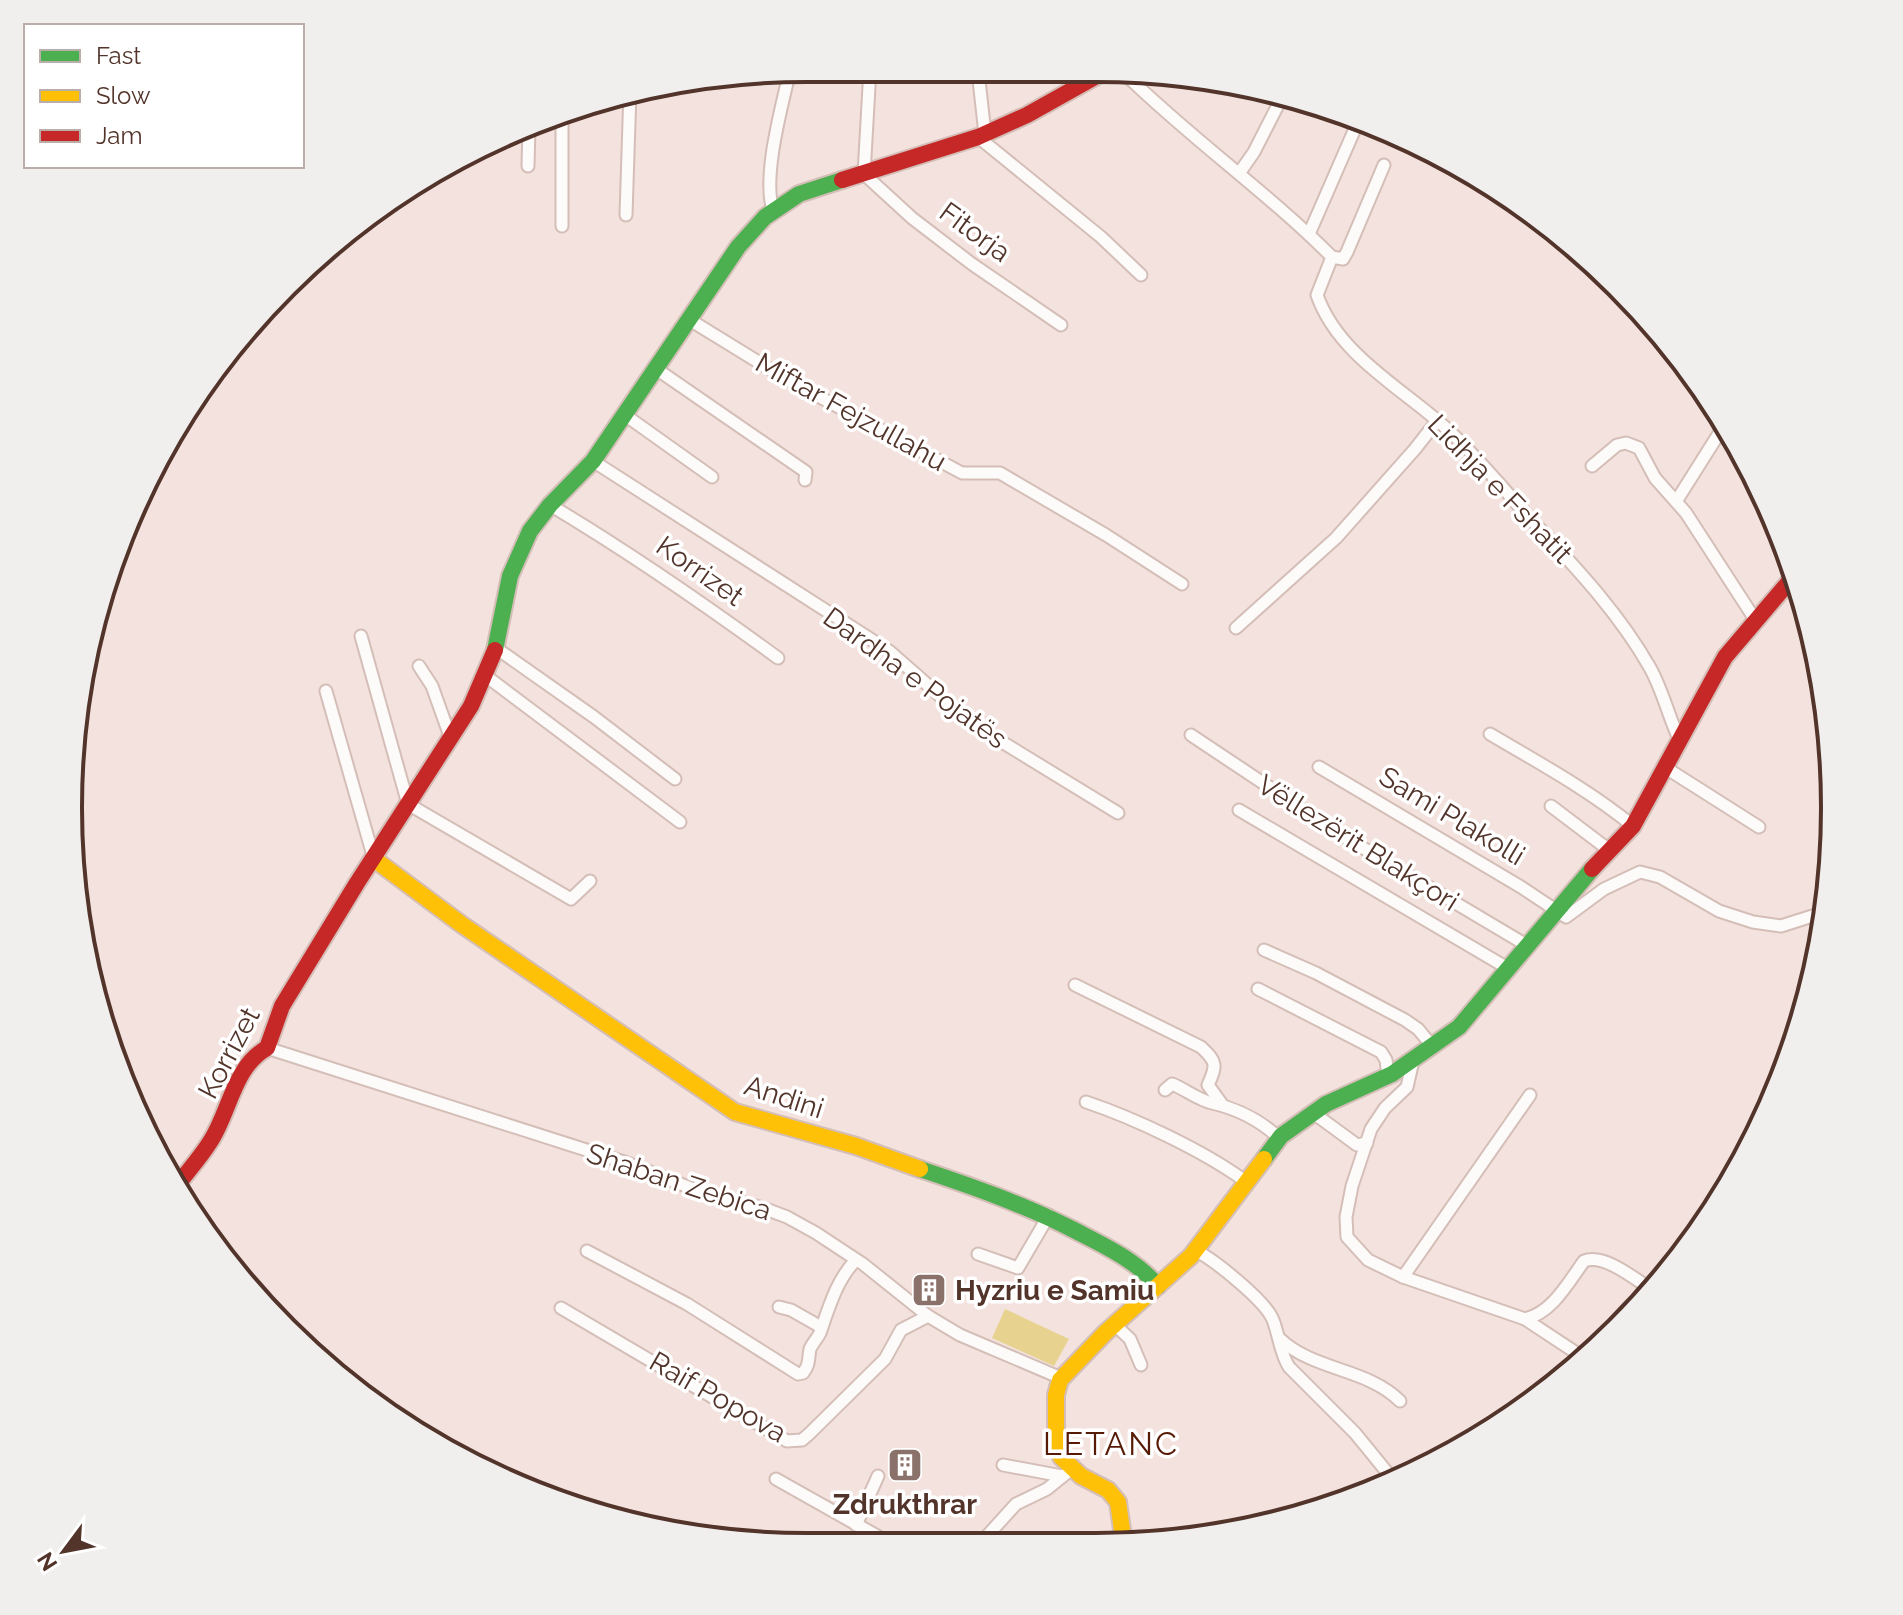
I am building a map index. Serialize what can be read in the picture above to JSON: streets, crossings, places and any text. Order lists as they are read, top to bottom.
{
  "streets": {
    "street": [
      "Fitorja",
      "Miftar Fejzullahu",
      "Lidhja e Fshatit",
      "Korrizet",
      "Dardha e Pojatës",
      "Sami Plakolli",
      "Vëllezërit Blakçori",
      "Andini",
      "Shaban Zebica",
      "Raif Popova"
    ]
  },
  "crossings": [
    ["Korrizet", "Dardha e Pojatës"],
    ["Korrizet", "Andini"],
    ["Korrizet", "Shaban Zebica"],
    ["Shaban Zebica", "Raif Popova"]
  ],
  "districts": ["LETANC"],
  "places": {
    "building": ["Hyzriu e Samiu", "Zdrukthrar"]
  },
  "legend": ["Fast", "Slow", "Jam"],
  "north": "bottom left"
}
